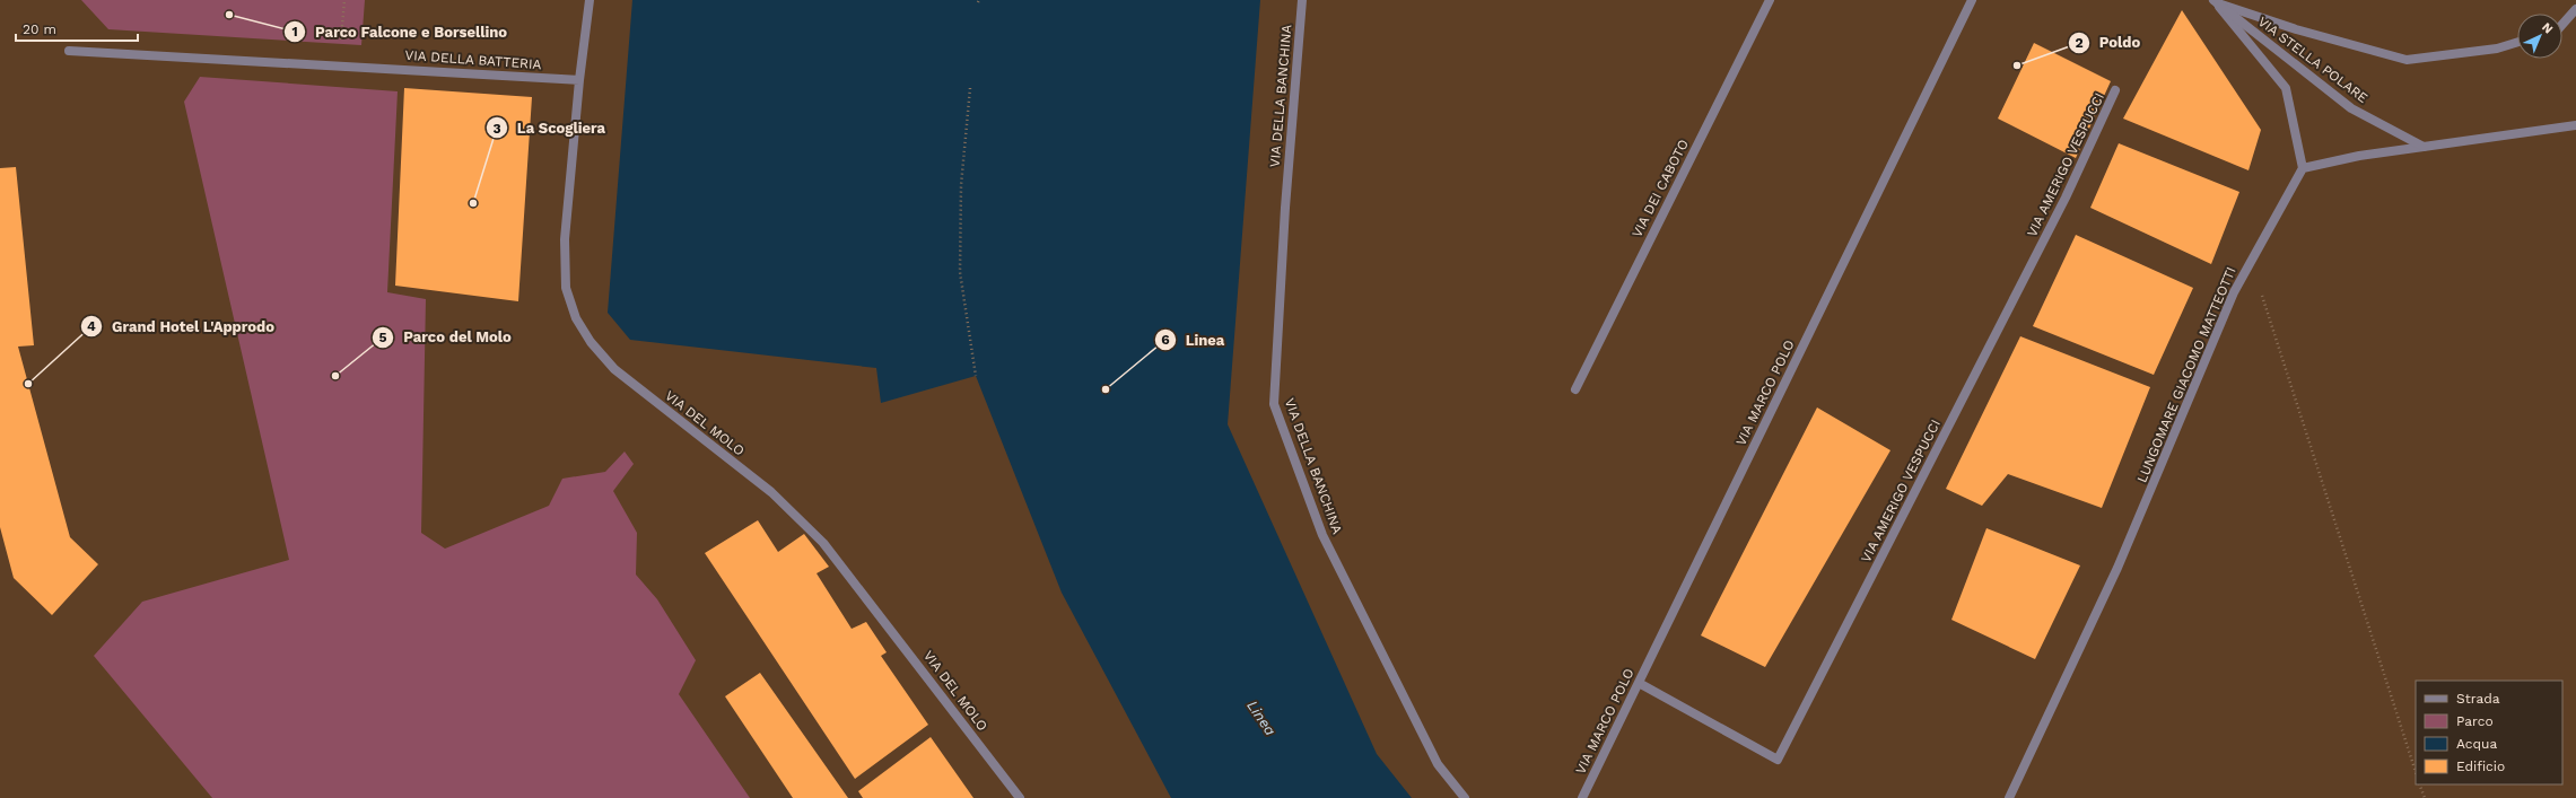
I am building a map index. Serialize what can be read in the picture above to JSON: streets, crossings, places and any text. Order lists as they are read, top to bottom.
{
  "streets": {
    "street": [
      "VIA DELLA BATTERIA",
      "VIA STELLA POLARE",
      "VIA DELLA BANCHINA",
      "VIA AMERIGO VESPUCCI",
      "VIA DEI CABOTO",
      "LUNGOMARE GIACOMO MATTEOTTI",
      "VIA MARCO POLO",
      "VIA DEL MOLO"
    ]
  },
  "crossings": [
    ["VIA DELLA BATTERIA", "VIA DEL MOLO"],
    ["VIA AMERIGO VESPUCCI", "VIA MARCO POLO"]
  ],
  "water": ["Linea"],
  "places": [
    "Parco Falcone e Borsellino",
    "Poldo",
    "La Scogliera",
    "Parco del Molo",
    "Grand Hotel L'Approdo",
    "Linea"
  ],
  "legend": [
    "Strada",
    "Parco",
    "Acqua",
    "Edificio"
  ],
  "scale_bar": "20 m",
  "north": "top right"
}
